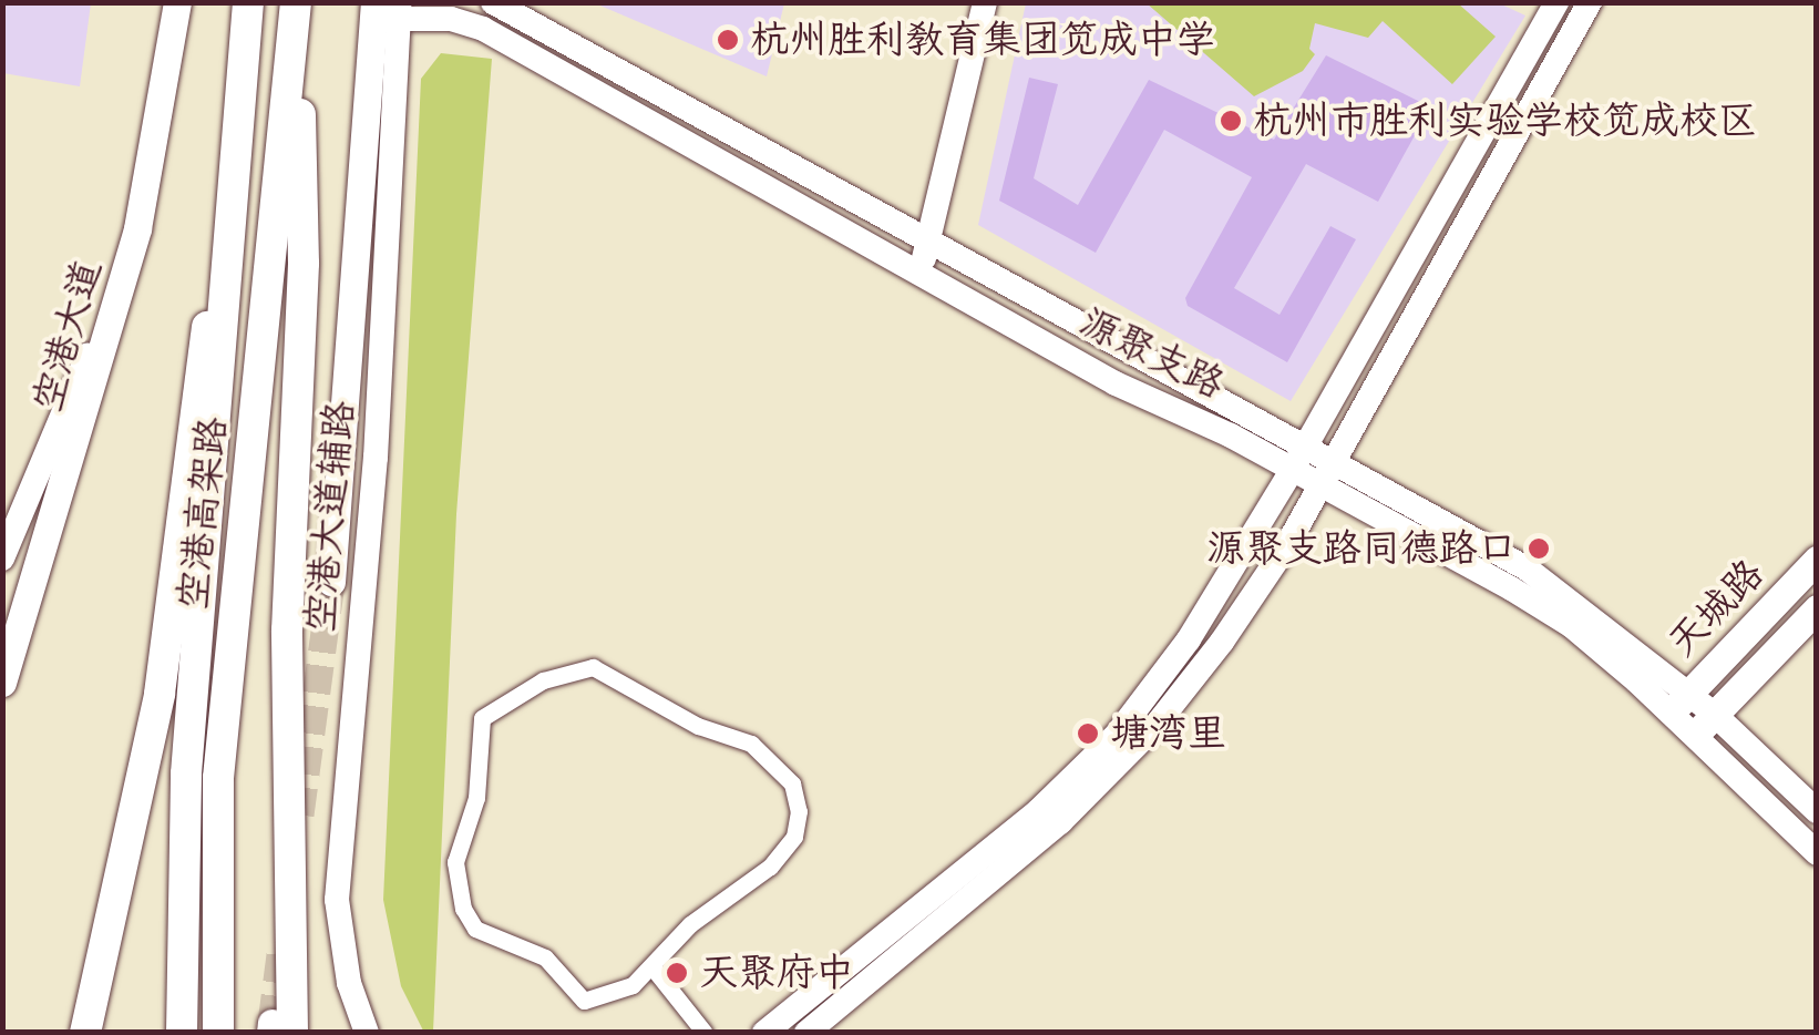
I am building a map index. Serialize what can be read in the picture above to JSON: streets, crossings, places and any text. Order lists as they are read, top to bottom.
{
  "streets": {
    "highway": ["空港高架路"],
    "main road": ["空港大道", "天城路"],
    "street": ["源聚支路", "空港大道辅路"]
  },
  "crossings": [
    ["源聚支路", "空港大道辅路"],
    ["源聚支路", "天城路"]
  ],
  "places": [
    "杭州胜利教育集团笕成中学",
    "杭州市胜利实验学校笕成校区",
    "源聚支路同德路口",
    "塘湾里",
    "天聚府中"
  ]
}
